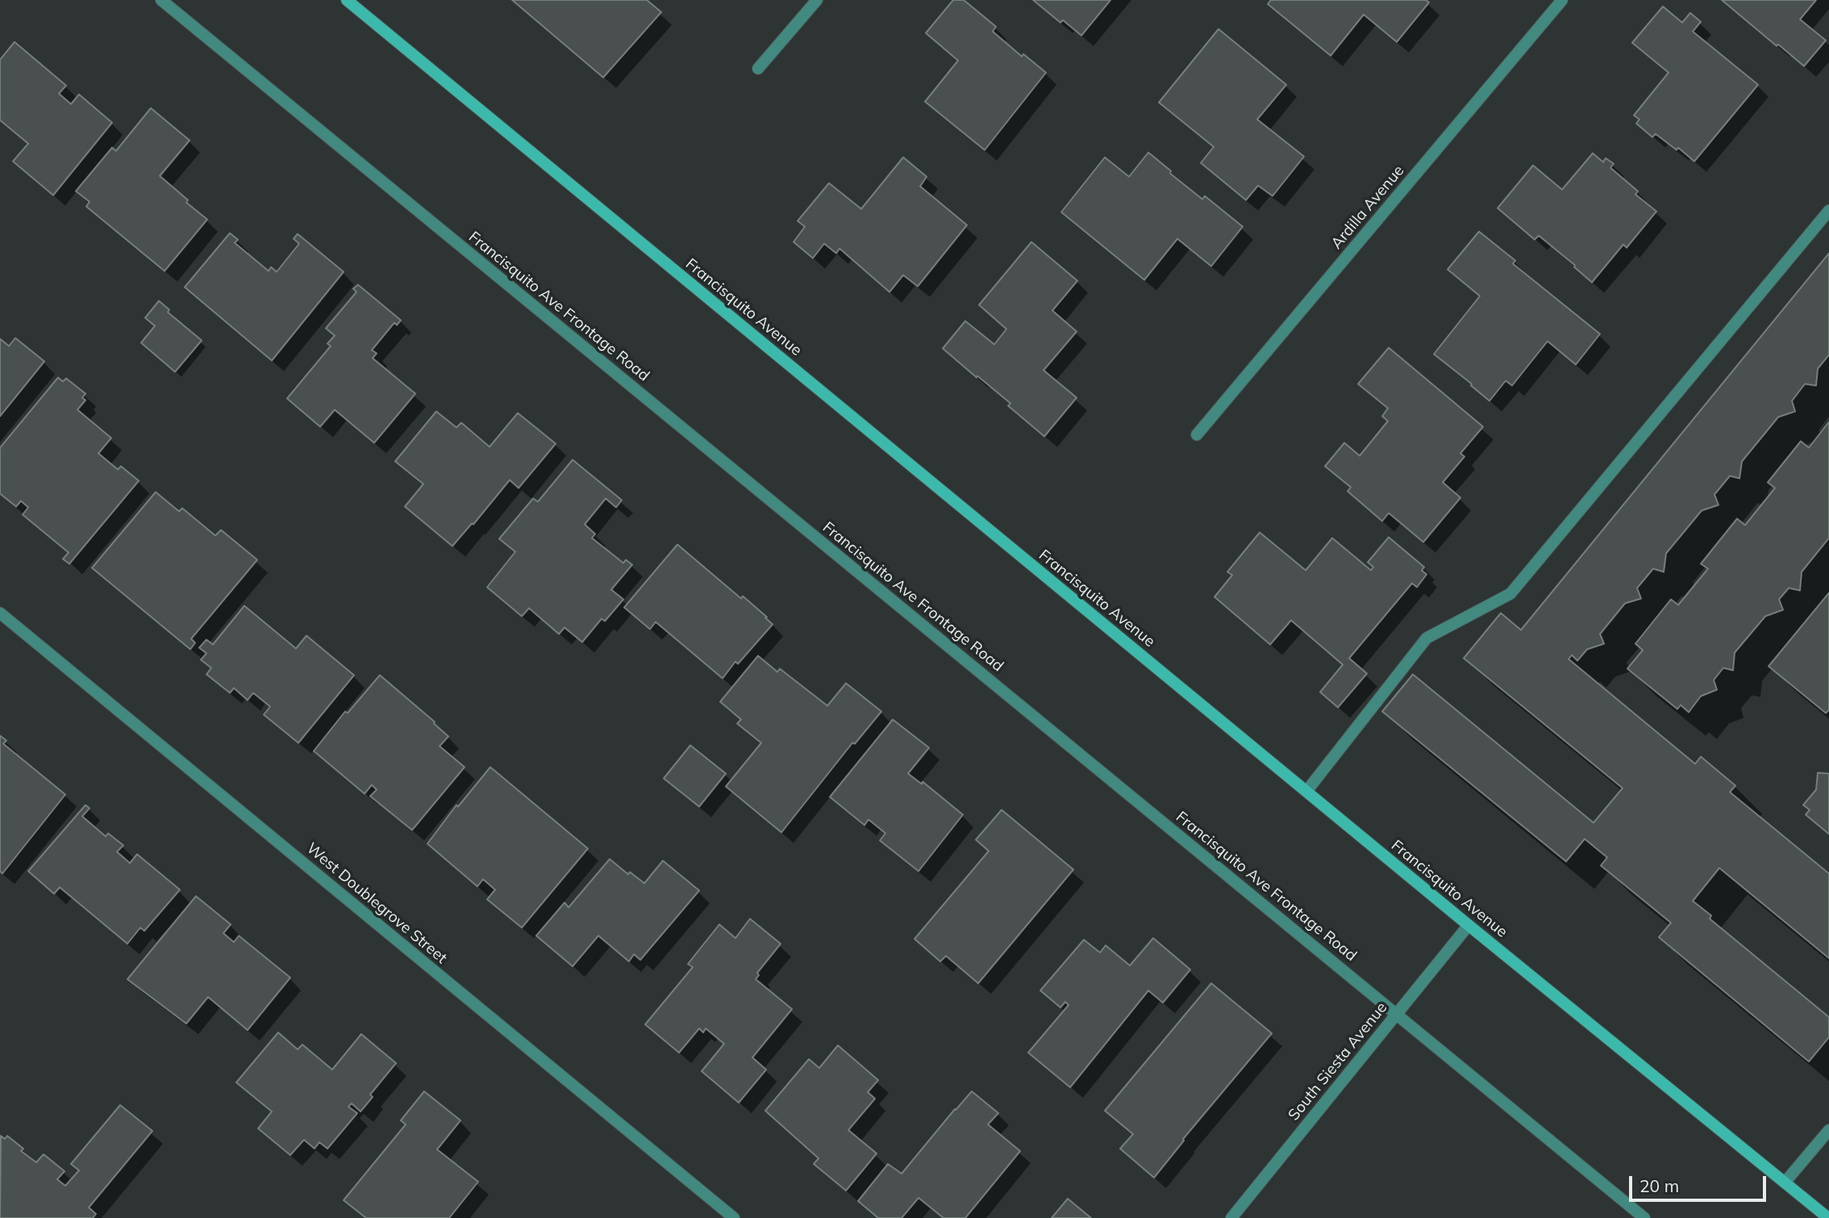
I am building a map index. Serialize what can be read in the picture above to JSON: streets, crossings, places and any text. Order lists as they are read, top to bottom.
{
  "streets": {
    "street": [
      "Ardilla Avenue",
      "Francisquito Ave Frontage Road",
      "Francisquito Avenue",
      "West Doublegrove Street",
      "South Siesta Avenue"
    ]
  },
  "crossings": [
    ["Francisquito Ave Frontage Road", "South Siesta Avenue"],
    ["Francisquito Avenue", "South Siesta Avenue"]
  ],
  "scale_bar": "20 m"
}
